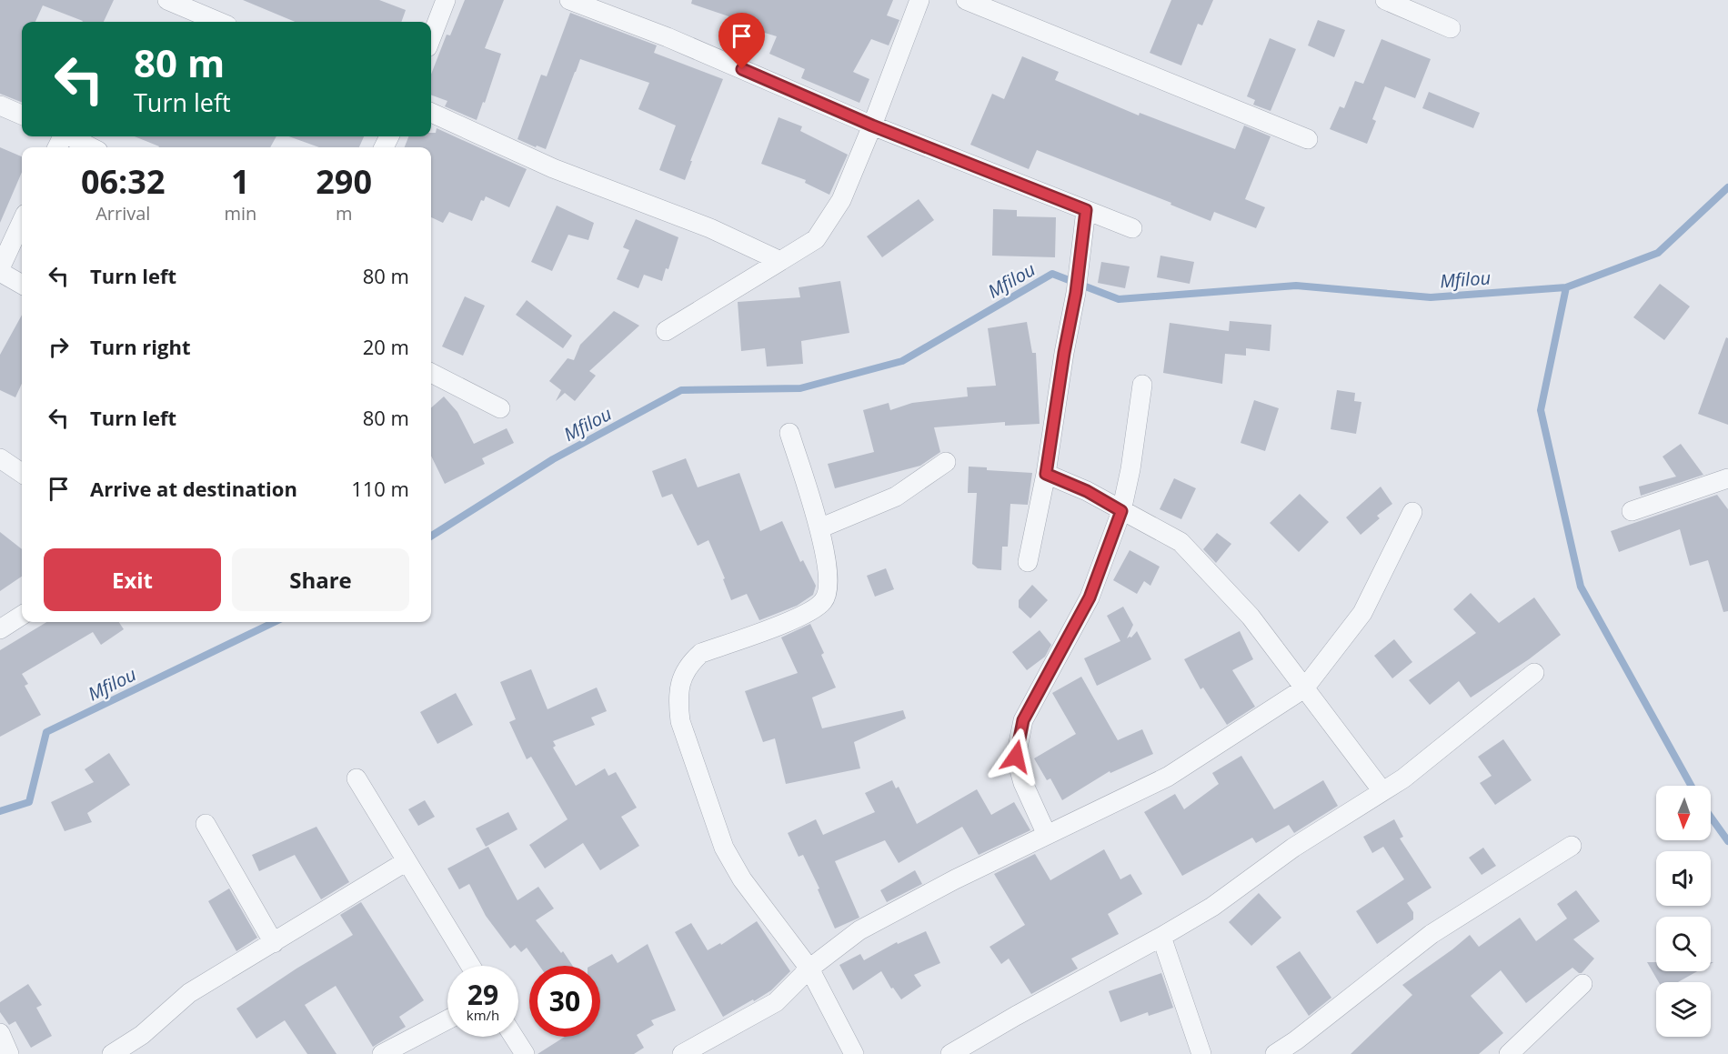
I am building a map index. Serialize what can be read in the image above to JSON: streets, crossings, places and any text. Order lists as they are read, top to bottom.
{
  "water": ["Mfilou"],
  "north": "bottom",
  "page": {
    "turn": ["80 m", "Turn left"],
    "eta": [
      "06:32",
      "Arrival",
      "1",
      "min",
      "290",
      "m"
    ],
    "list": [
      {
        "name": "Turn left",
        "value": "80 m"
      },
      {
        "name": "Turn right",
        "value": "20 m"
      },
      {
        "name": "Turn left",
        "value": "80 m"
      },
      {
        "name": "Arrive at destination",
        "value": "110 m"
      }
    ],
    "buttons": ["Exit", "Share"],
    "speed": "29 km/h",
    "limit": "30"
  }
}
